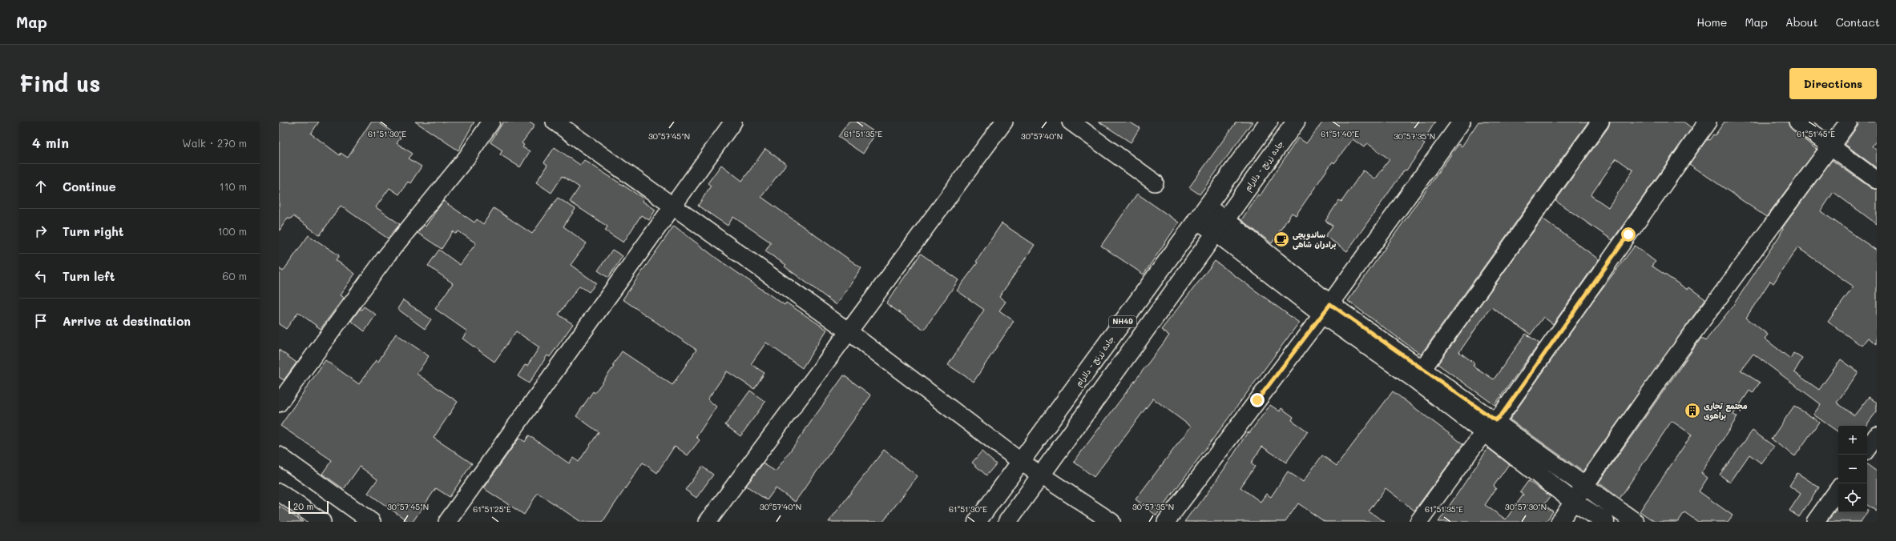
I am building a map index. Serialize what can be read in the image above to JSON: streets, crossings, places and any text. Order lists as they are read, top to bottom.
{
  "streets": {
    "main road": ["جاده زرنج - دلارام", "NH49"]
  },
  "places": {
    "cafe": ["ساندویچی برادران شاهی"],
    "building": ["مجتمع تجاری براهوی"]
  },
  "scale_bar": "20 m",
  "page": {
    "header": "Map",
    "nav": [
      "Home",
      "Map",
      "About",
      "Contact"
    ],
    "buttons": "Directions",
    "title": "Find us",
    "heading": ["4 min", "Walk · 270 m"],
    "list": [
      ["Continue", "110 m"],
      ["Turn right", "100 m"],
      ["Turn left", "60 m"],
      "Arrive at destination"
    ],
    "map_buttons": ["+", "−"],
    "scale": "20 m"
  },
  "coordinates": [
    "61°51'45\"E",
    "61°51'30\"E",
    "61°51'35\"E",
    "61°51'40\"E",
    "30°57'35\"N",
    "30°57'45\"N",
    "30°57'40\"N",
    "30°57'30\"N",
    "61°51'25\"E"
  ]
}
